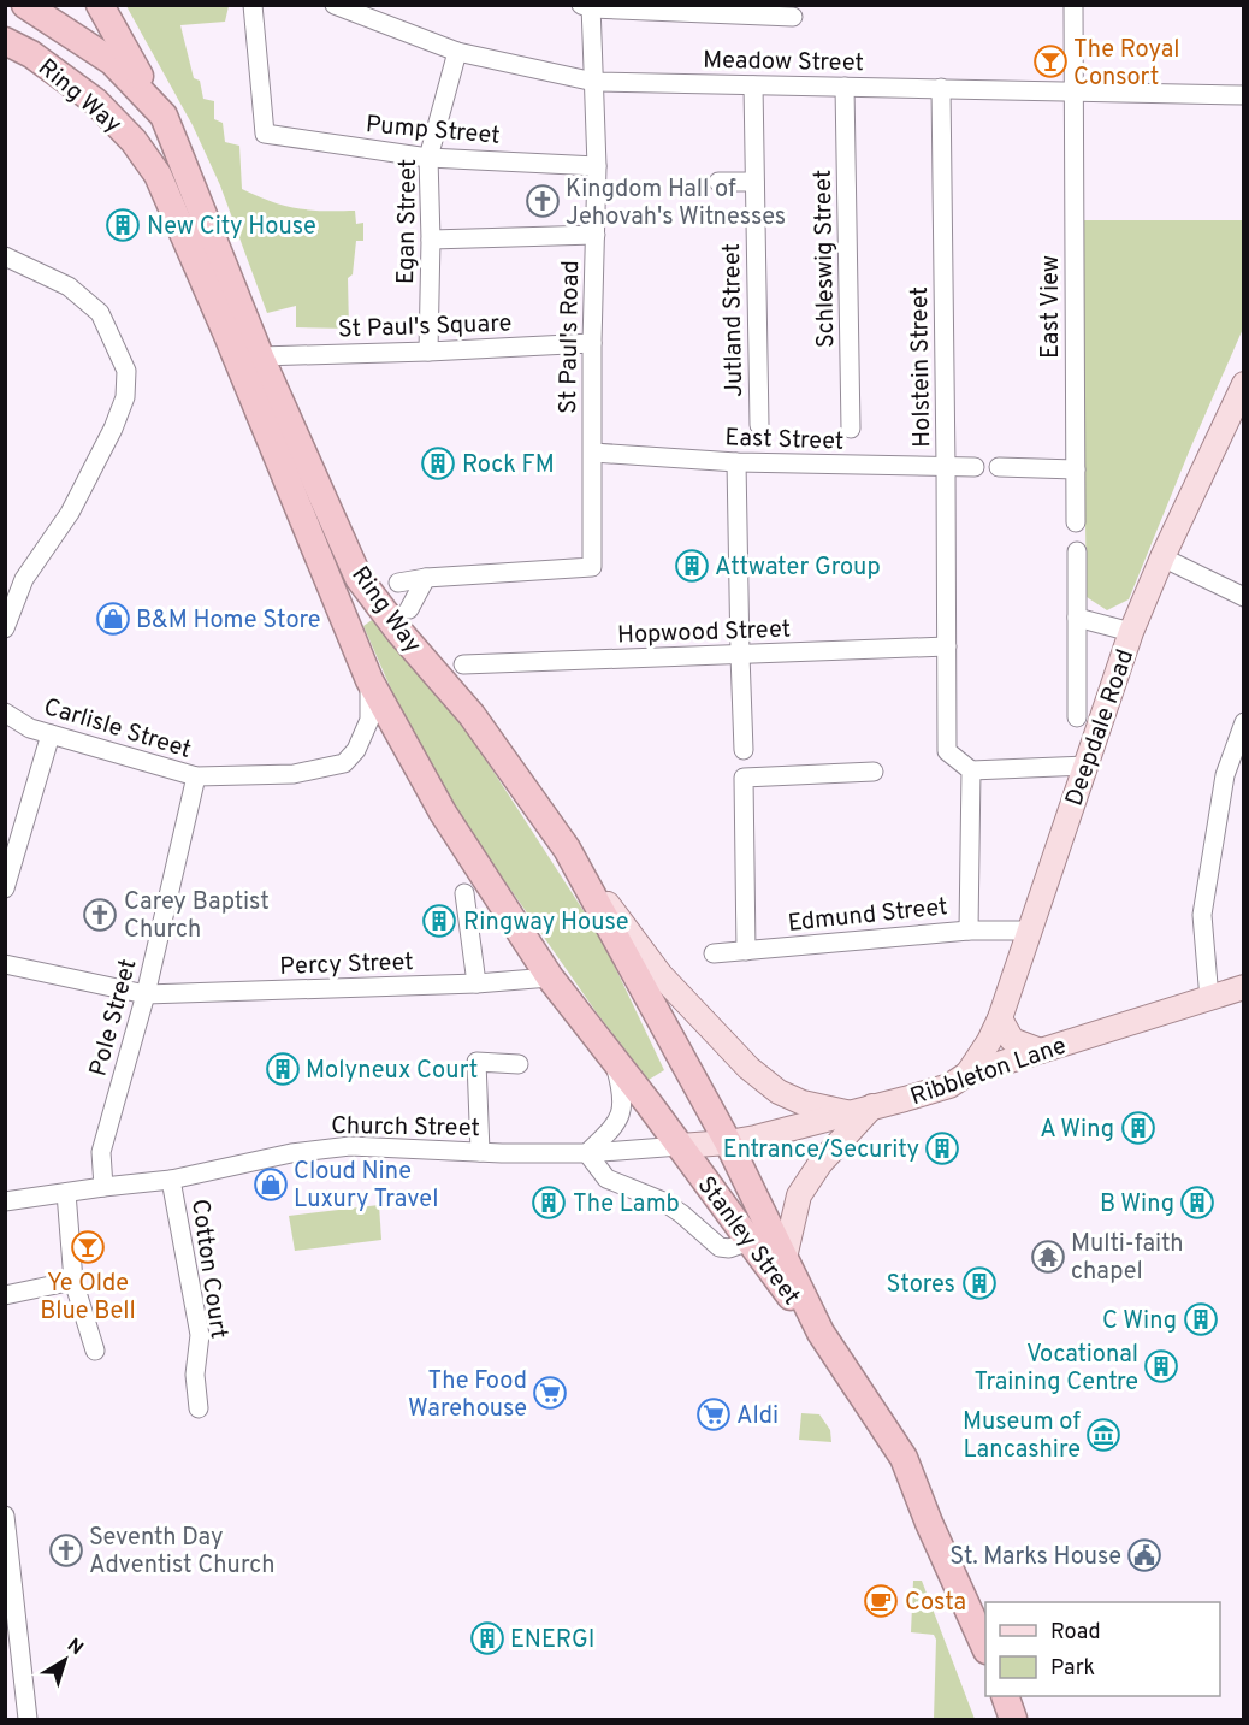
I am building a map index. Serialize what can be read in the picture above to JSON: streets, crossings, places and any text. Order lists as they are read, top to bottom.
{
  "streets": {
    "highway": ["Ring Way", "Stanley Street"],
    "main road": ["Deepdale Road", "Ribbleton Lane"],
    "street": [
      "Meadow Street",
      "Pump Street",
      "Egan Street",
      "Schleswig Street",
      "East View",
      "Jutland Street",
      "St Paul's Square",
      "St Paul's Road",
      "Holstein Street",
      "East Street",
      "Hopwood Street",
      "Carlisle Street",
      "Edmund Street",
      "Percy Street",
      "Pole Street",
      "Church Street",
      "Cotton Court"
    ]
  },
  "crossings": [
    ["Meadow Street", "Egan Street"],
    ["Meadow Street", "Schleswig Street"],
    ["Meadow Street", "East View"],
    ["Meadow Street", "Jutland Street"],
    ["Meadow Street", "St Paul's Road"],
    ["Meadow Street", "Holstein Street"],
    ["Ring Way", "St Paul's Square"],
    ["Ring Way", "Carlisle Street"],
    ["Ring Way", "Percy Street"],
    ["Ring Way", "Ribbleton Lane"],
    ["Ring Way", "Church Street"],
    ["Ring Way", "Stanley Street"],
    ["Pump Street", "Egan Street"],
    ["Pump Street", "St Paul's Road"],
    ["Egan Street", "St Paul's Square"],
    ["St Paul's Square", "St Paul's Road"],
    ["St Paul's Road", "East Street"],
    ["Holstein Street", "East Street"],
    ["Holstein Street", "Hopwood Street"],
    ["Carlisle Street", "Pole Street"],
    ["Deepdale Road", "Edmund Street"],
    ["Deepdale Road", "Ribbleton Lane"],
    ["Percy Street", "Pole Street"],
    ["Pole Street", "Church Street"],
    ["Ribbleton Lane", "Church Street"],
    ["Ribbleton Lane", "Stanley Street"],
    ["Church Street", "Stanley Street"],
    ["Church Street", "Cotton Court"]
  ],
  "places": {
    "bar": ["The Royal Consort", "Ye Olde Blue Bell"],
    "church": ["Kingdom Hall of Jehovah's Witnesses", "Carey Baptist Church", "Seventh Day Adventist Church"],
    "building": [
      "New City House",
      "Rock FM",
      "Attwater Group",
      "Ringway House",
      "Molyneux Court",
      "A Wing",
      "Entrance/Security",
      "The Lamb",
      "B Wing",
      "Stores",
      "C Wing",
      "Vocational Training Centre",
      "ENERGI"
    ],
    "shop": ["B&M Home Store", "Cloud Nine Luxury Travel"],
    "temple": ["Multi-faith chapel"],
    "supermarket": ["The Food Warehouse", "Aldi"],
    "museum": ["Museum of Lancashire"],
    "public building": ["St. Marks House"],
    "cafe": ["Costa"]
  },
  "legend": ["Road", "Park"],
  "north": "top right"
}
